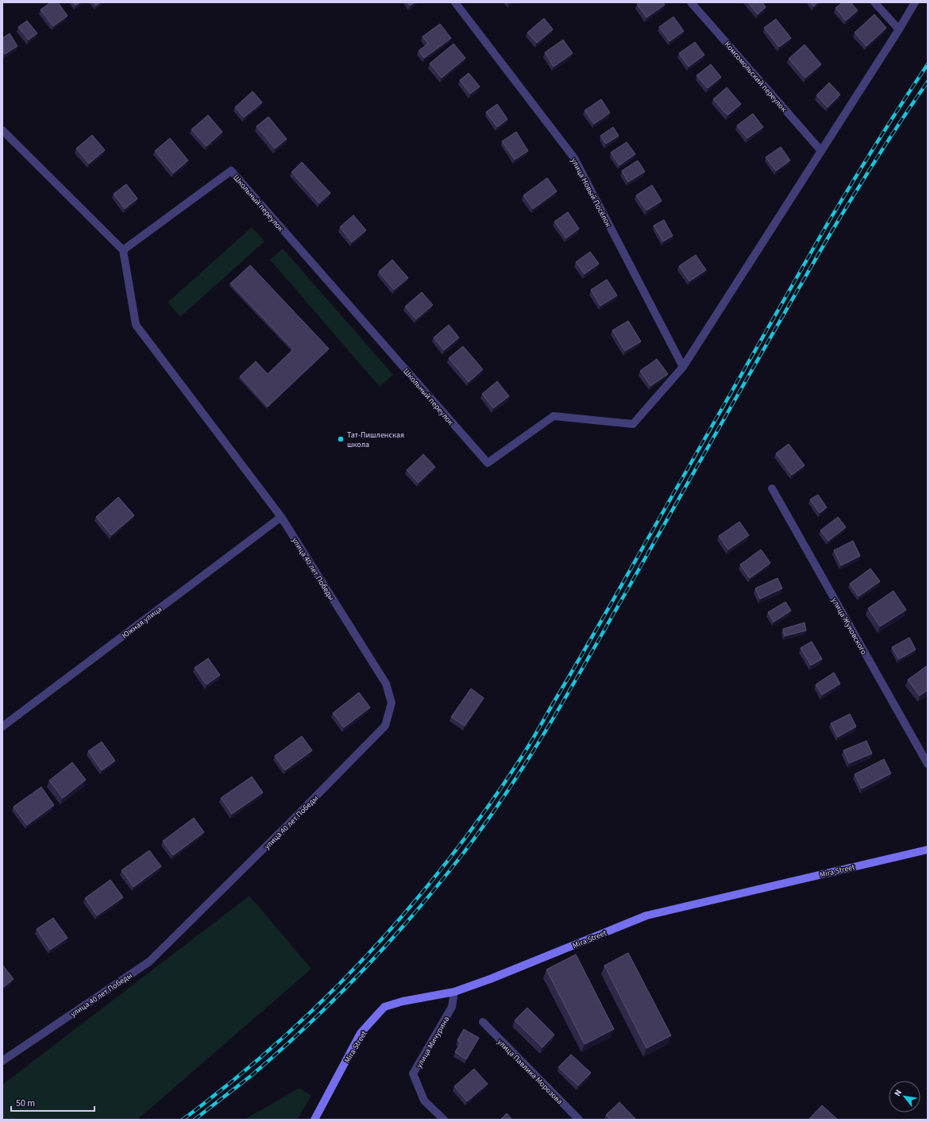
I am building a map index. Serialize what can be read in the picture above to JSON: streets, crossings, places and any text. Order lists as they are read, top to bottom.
{
  "streets": {
    "street": [
      "Комсомольский переулок",
      "улица Новый Посёлок",
      "Школьный переулок",
      "улица 40 лет Победы",
      "Южная улица",
      "улица Жуковского",
      "Mira Street",
      "улица Мичурина",
      "улица Павлика Морозова"
    ]
  },
  "crossings": [
    ["улица Новый Посёлок", "Школьный переулок"],
    ["Школьный переулок", "улица 40 лет Победы"],
    ["улица 40 лет Победы", "Южная улица"],
    ["Mira Street", "улица Мичурина"]
  ],
  "places": ["Тат-Пишленская школа"],
  "scale_bar": "50 m",
  "north": "top left"
}
